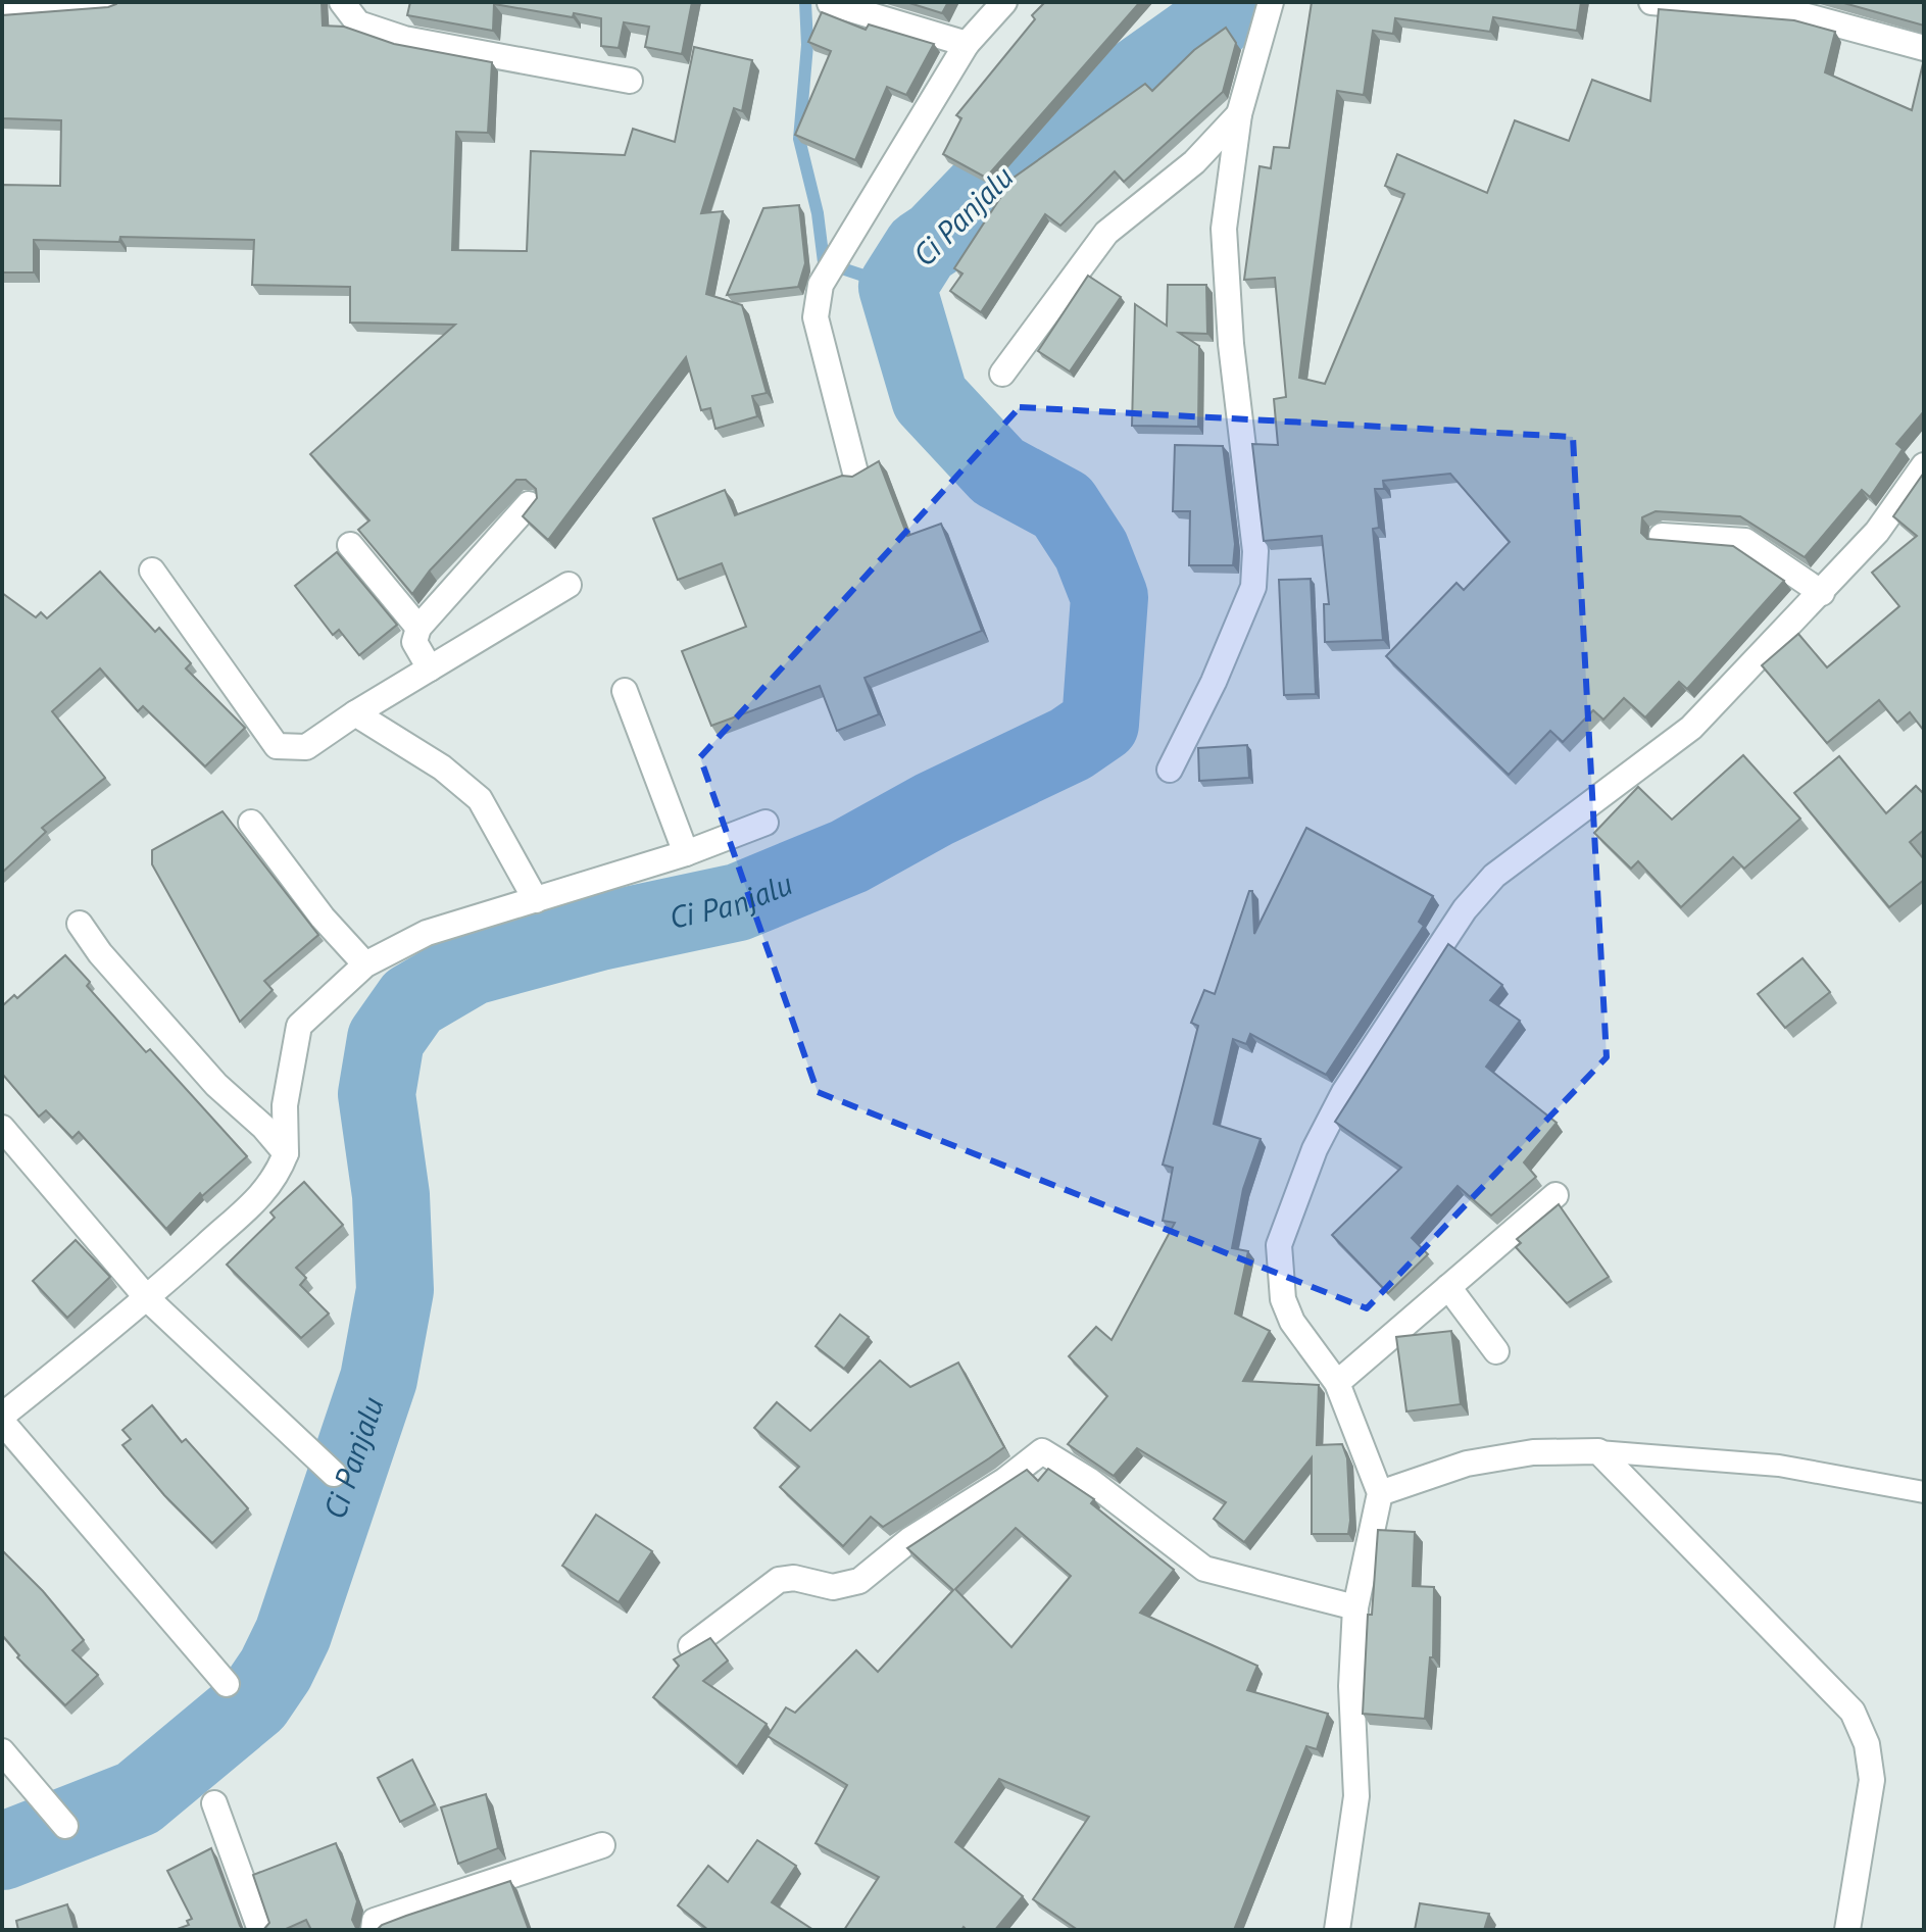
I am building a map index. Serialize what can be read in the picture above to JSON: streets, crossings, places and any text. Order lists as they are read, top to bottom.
{
  "water": ["Ci Panjalu"]
}
